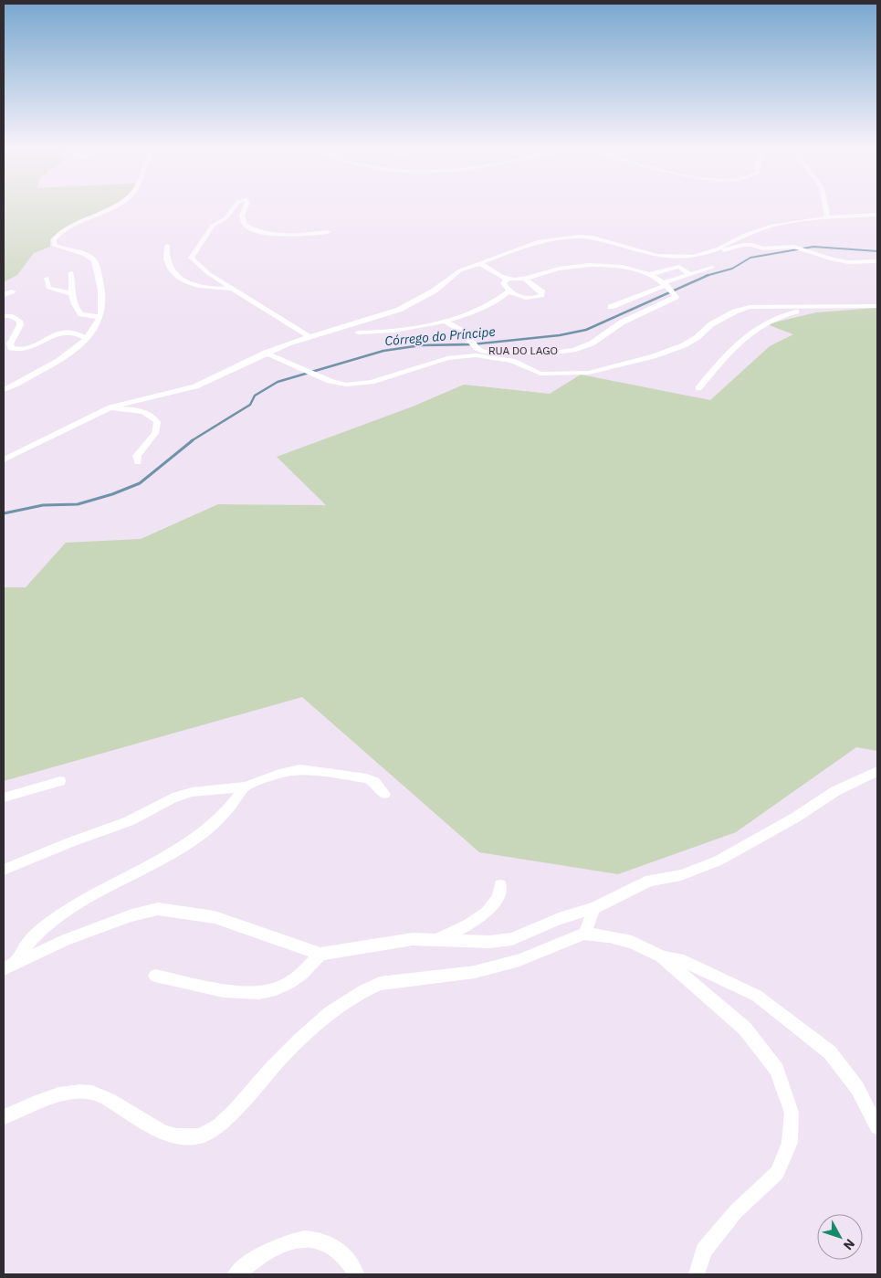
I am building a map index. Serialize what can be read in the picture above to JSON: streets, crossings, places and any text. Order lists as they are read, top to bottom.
{
  "streets": {
    "street": ["RUA DO LAGO"]
  },
  "water": ["Córrego do Príncipe"],
  "north": "bottom right"
}
